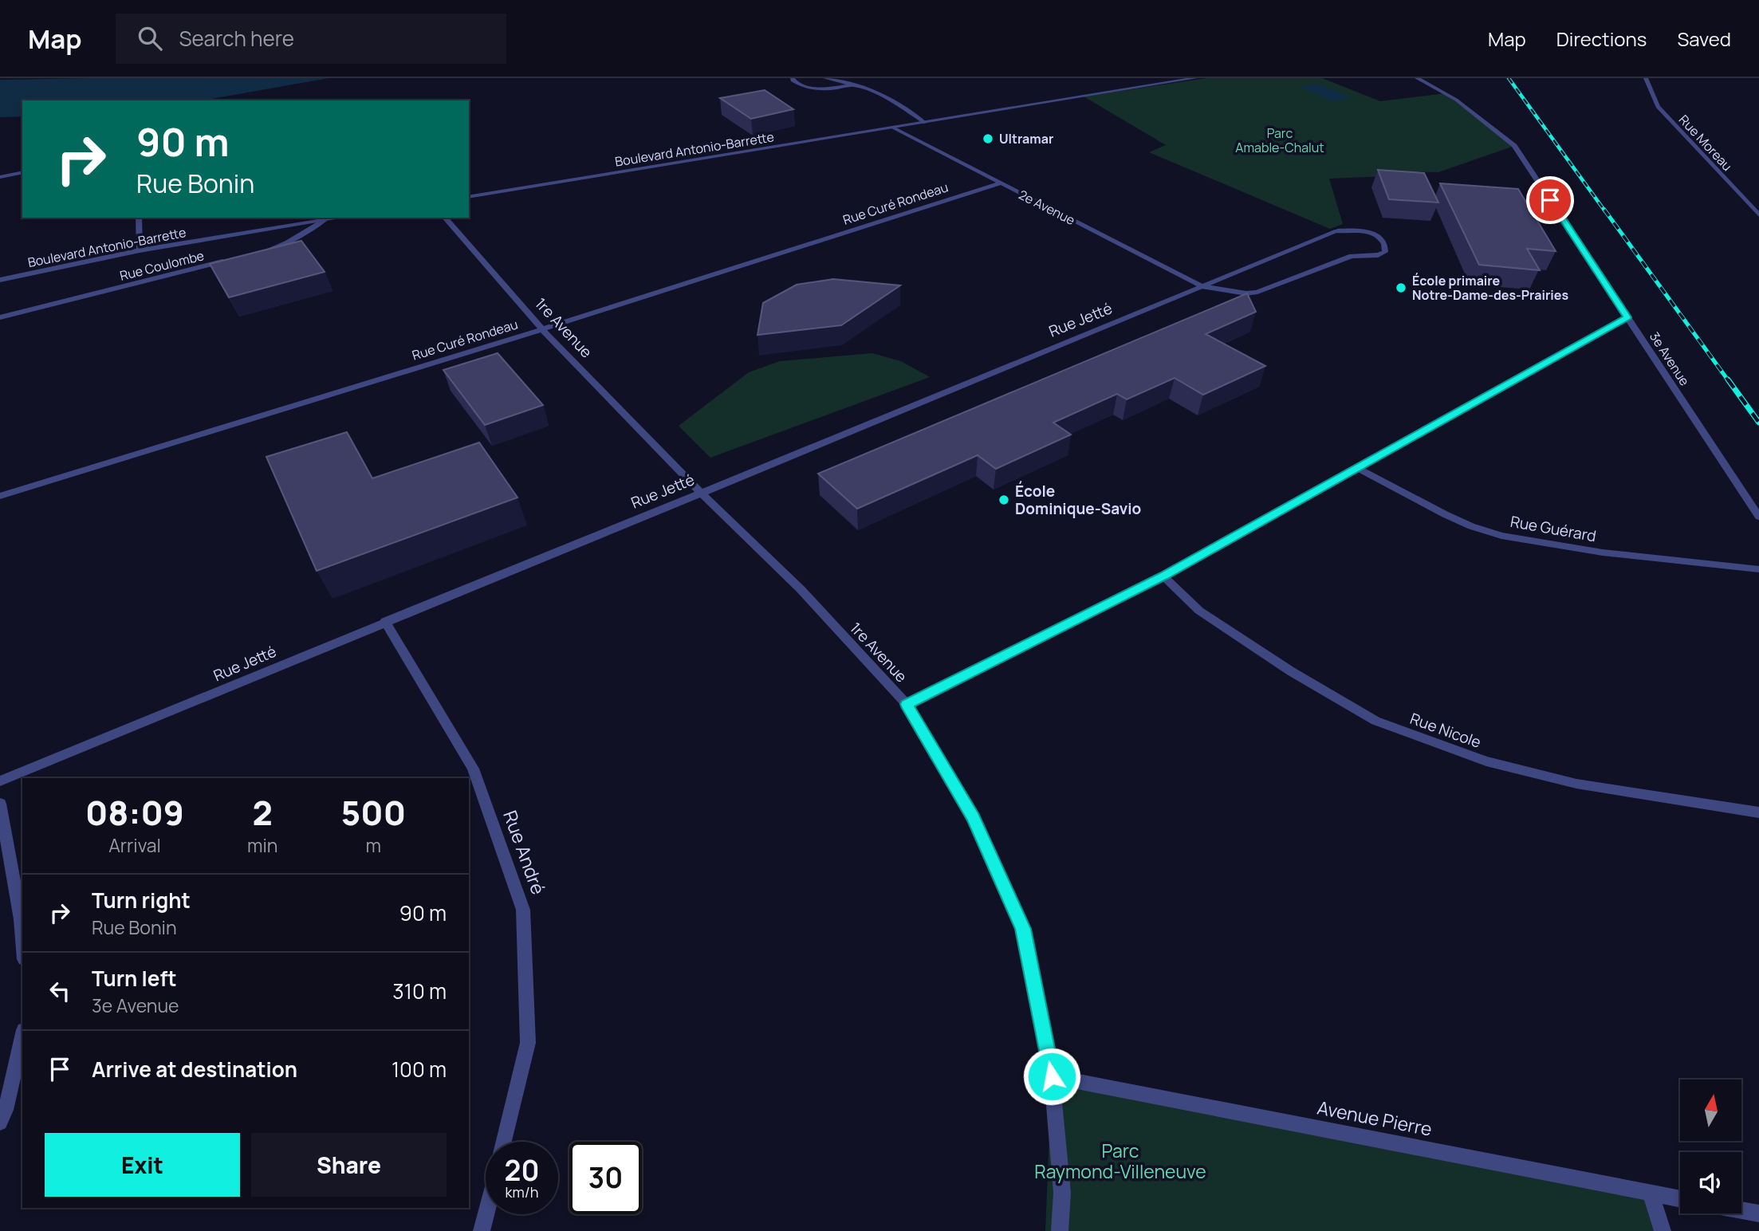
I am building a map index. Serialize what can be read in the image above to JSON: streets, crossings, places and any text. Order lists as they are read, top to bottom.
{
  "streets": {
    "street": [
      "Rue Moreau",
      "Boulevard Antonio-Barrette",
      "Rue Curé Rondeau",
      "2e Avenue",
      "Rue Coulombe",
      "Rue Jetté",
      "1re Avenue",
      "3e Avenue",
      "Rue Guérard",
      "Rue Nicole",
      "Rue André",
      "Avenue Pierre"
    ]
  },
  "crossings": [
    ["Boulevard Antonio-Barrette", "2e Avenue"],
    ["Rue Curé Rondeau", "2e Avenue"],
    ["Rue Curé Rondeau", "1re Avenue"],
    ["2e Avenue", "Rue Jetté"],
    ["Rue Jetté", "1re Avenue"],
    ["Rue Jetté", "Rue André"],
    ["1re Avenue", "Avenue Pierre"]
  ],
  "parks": ["Parc Amable-Chalut", "Parc Raymond-Villeneuve"],
  "places": ["Ultramar", "École primaire Notre-Dame-des-Prairies", "École Dominique-Savio"],
  "north": "top",
  "page": {
    "header": "Map",
    "search": "Search here",
    "nav": ["Map", "Directions", "Saved"],
    "turn": ["90 m", "Rue Bonin"],
    "eta": [
      "08:09",
      "Arrival",
      "2",
      "min",
      "500",
      "m"
    ],
    "list": [
      {
        "name": "Turn right",
        "note": "Rue Bonin",
        "value": "90 m"
      },
      {
        "name": "Turn left",
        "note": "3e Avenue",
        "value": "310 m"
      },
      {
        "name": "Arrive at destination",
        "value": "100 m"
      }
    ],
    "buttons": ["Exit", "Share"],
    "speed": "20 km/h",
    "limit": "30"
  }
}
